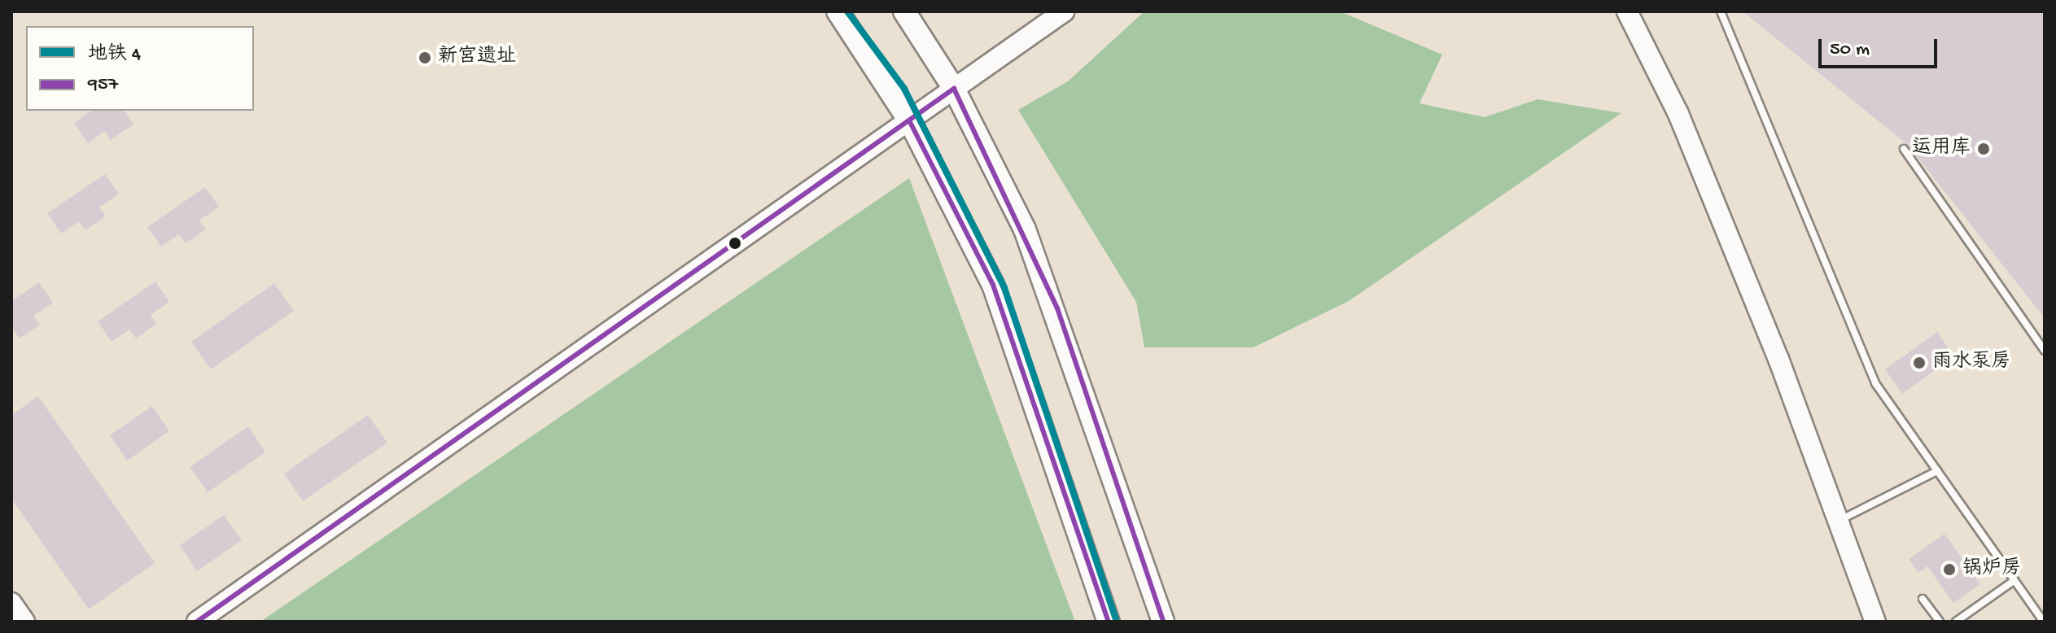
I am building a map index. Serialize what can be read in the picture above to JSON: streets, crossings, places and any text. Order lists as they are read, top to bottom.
{
  "places": [
    "新宫遗址",
    "运用库",
    "雨水泵房",
    "锅炉房"
  ],
  "lines": ["metro line 4", "transit line 957"],
  "legend": ["地铁 4", "957"],
  "scale_bar": "50 m"
}
